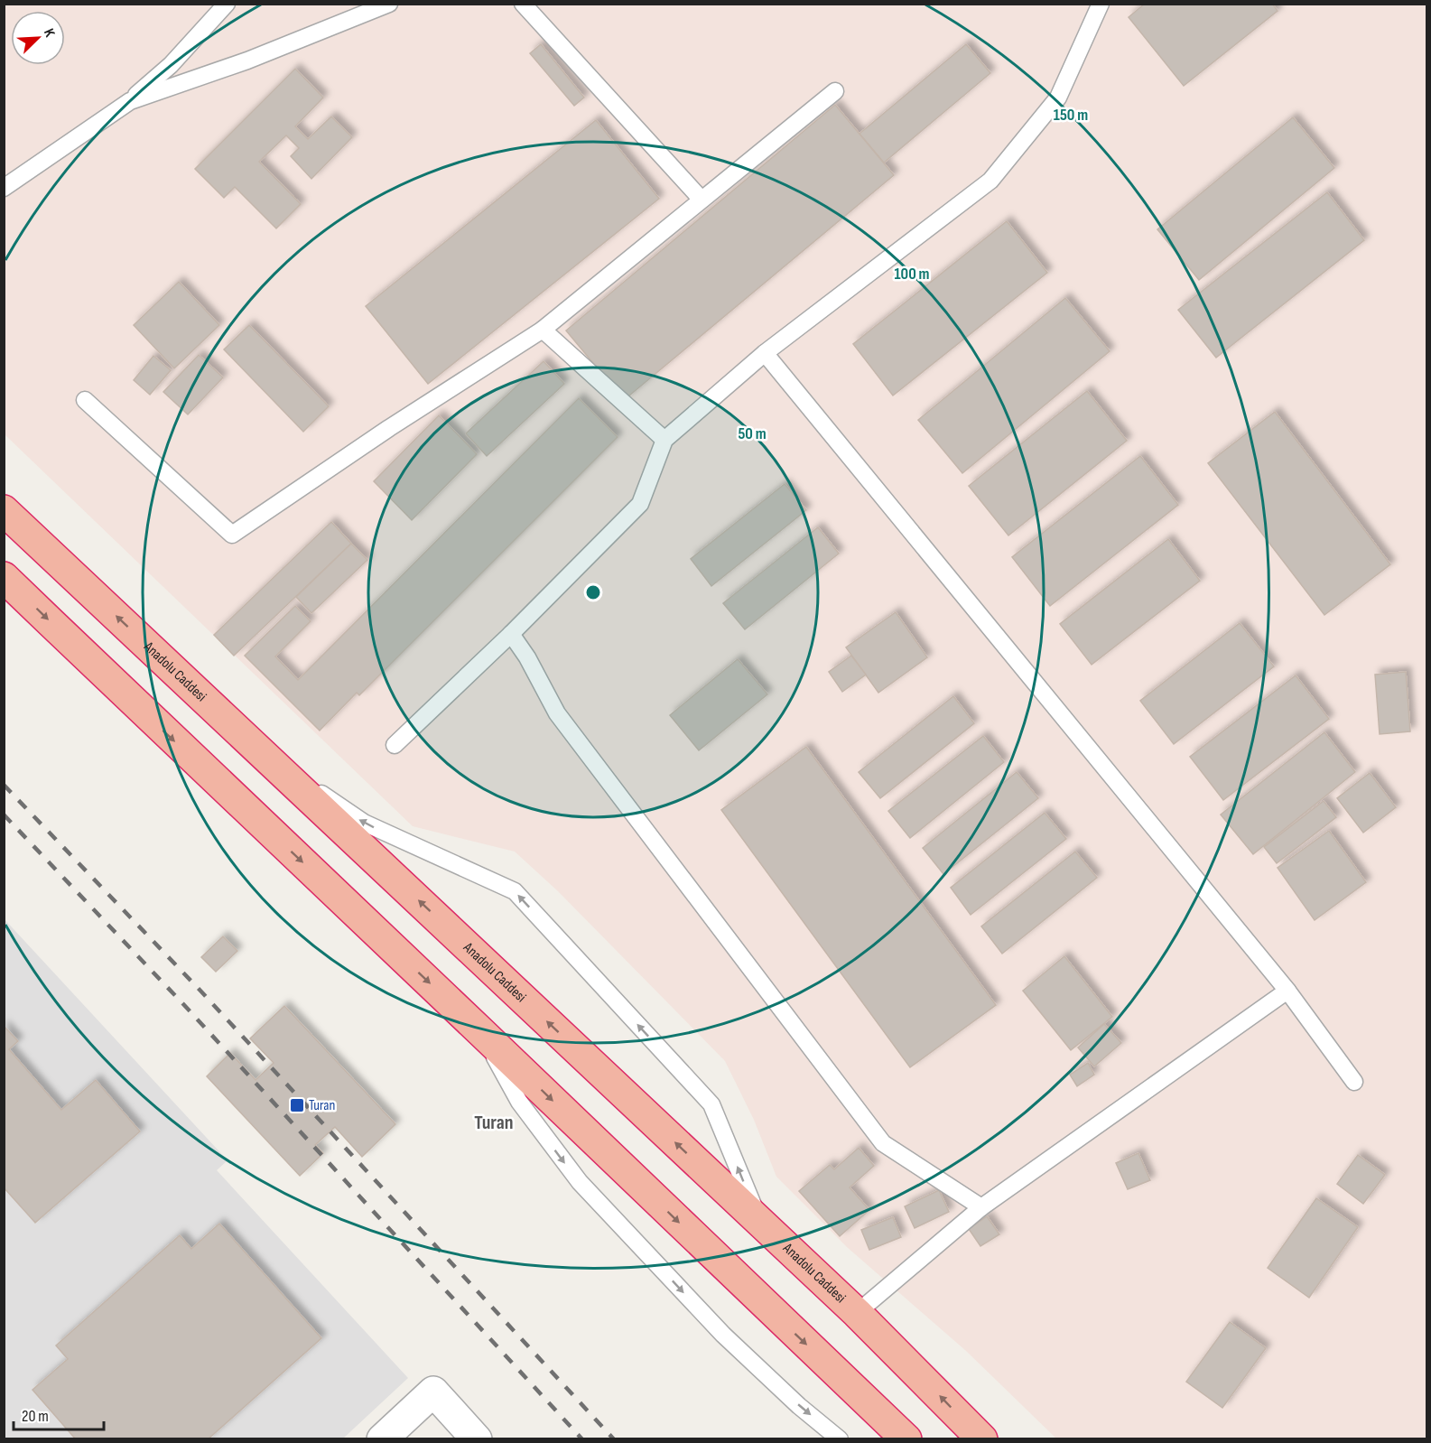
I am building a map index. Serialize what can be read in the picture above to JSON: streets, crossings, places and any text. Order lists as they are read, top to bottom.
{
  "streets": {
    "highway": ["Anadolu Caddesi"]
  },
  "districts": ["Turan"],
  "places": {
    "transit": ["Turan"]
  },
  "scale_bar": "20 m",
  "north": "top right",
  "rings": ["150 m", "100 m", "50 m"]
}
